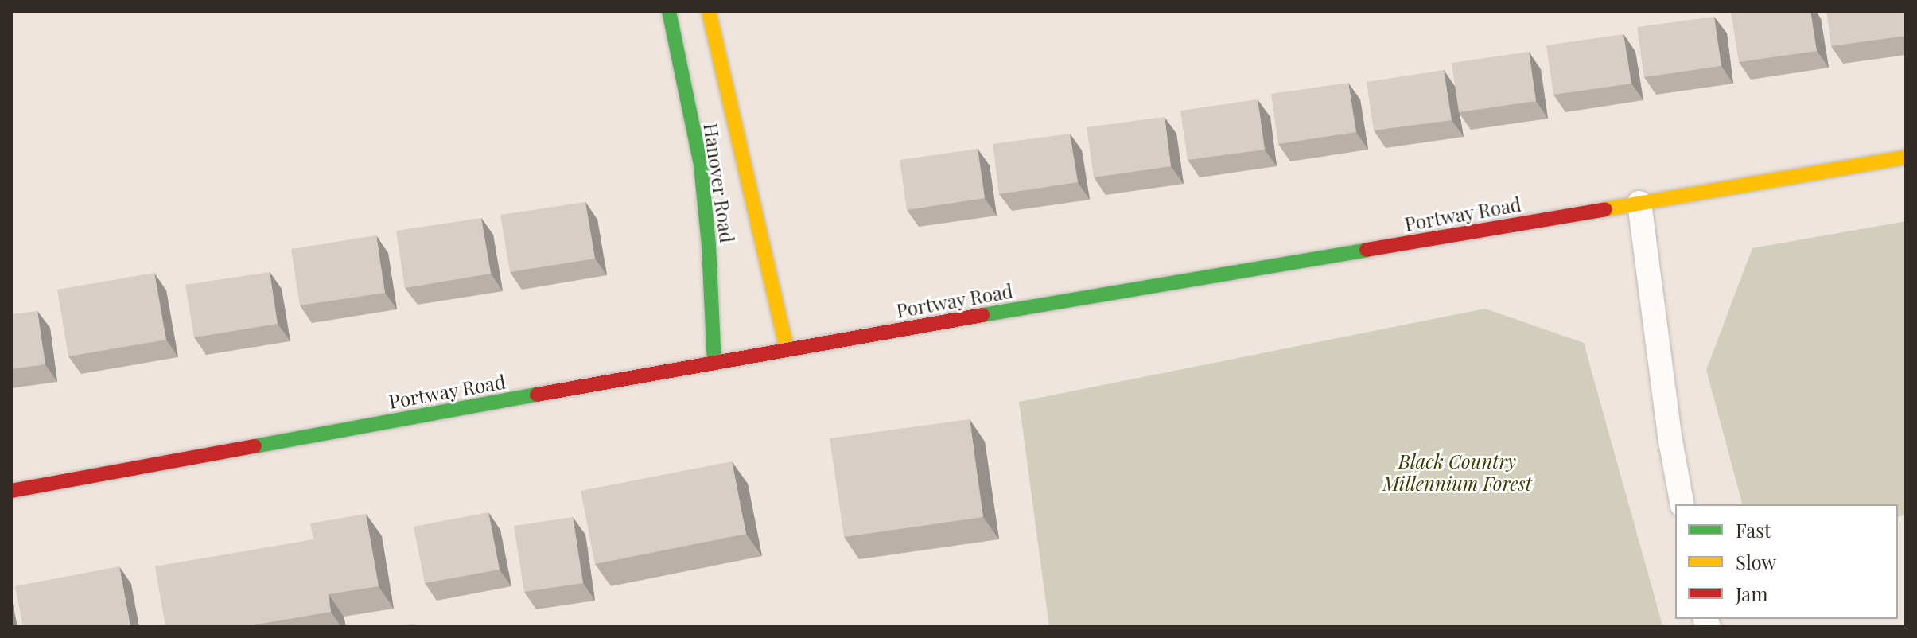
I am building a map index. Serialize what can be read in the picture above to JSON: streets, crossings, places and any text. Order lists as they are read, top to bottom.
{
  "streets": {
    "street": ["Hanover Road", "Portway Road"]
  },
  "crossings": [
    ["Hanover Road", "Portway Road"]
  ],
  "parks": ["Black Country Millennium Forest"],
  "legend": ["Fast", "Slow", "Jam"]
}
